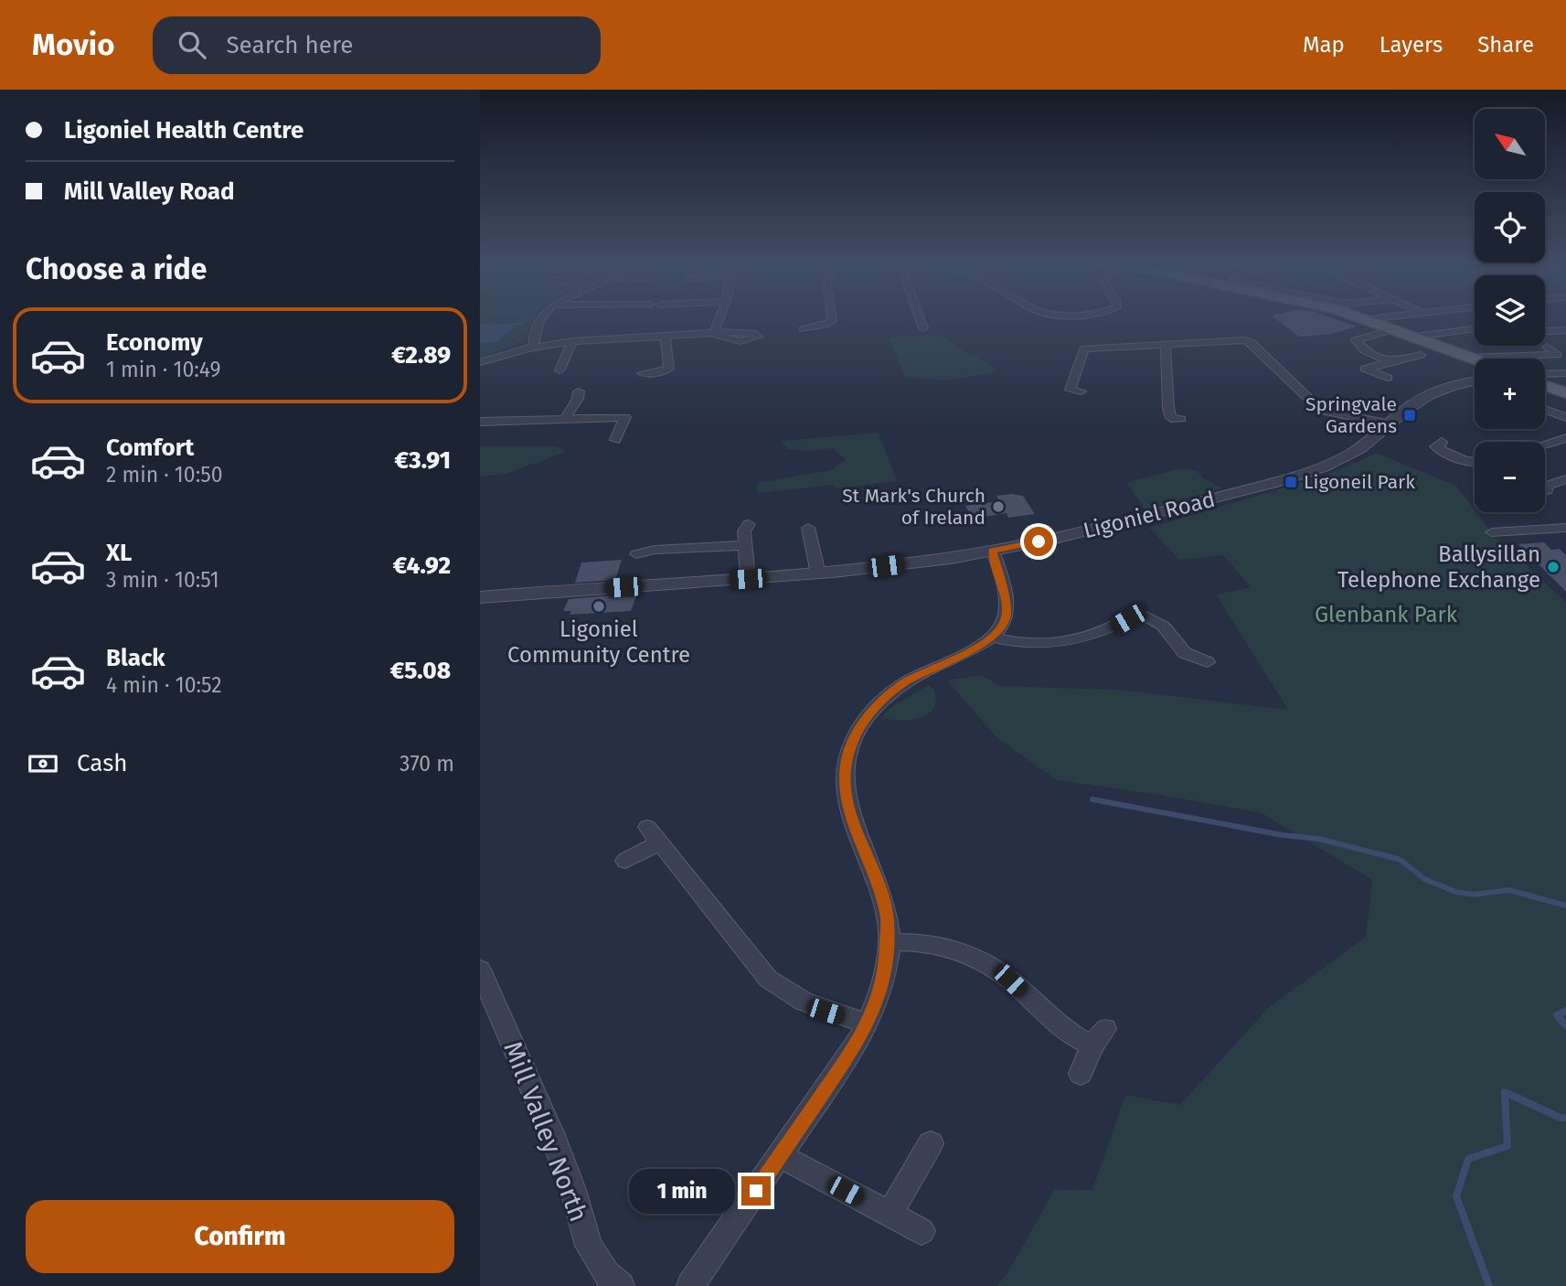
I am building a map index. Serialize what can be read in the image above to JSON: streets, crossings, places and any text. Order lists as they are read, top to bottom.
{
  "streets": {
    "street": ["Ligoniel Road", "Mill Valley North"]
  },
  "parks": ["Glenbank Park"],
  "places": {
    "transit": ["Springvale Gardens", "Ligoneil Park"],
    "other": ["St Mark's Church of Ireland", "Ballysillan Telephone Exchange", "Ligoniel Community Centre"]
  },
  "north": "top left",
  "page": {
    "header": "Movio",
    "search": "Search here",
    "nav": ["Map", "Layers", "Share"],
    "banner": ["Ligoniel Health Centre", "Mill Valley Road"],
    "map_buttons": ["+", "−"],
    "heading": "Choose a ride",
    "list": [
      {
        "name": "Economy",
        "note": "1 min · 10:49",
        "value": "€2.89"
      },
      {
        "name": "Comfort",
        "note": "2 min · 10:50",
        "value": "€3.91"
      },
      {
        "name": "XL",
        "note": "3 min · 10:51",
        "value": "€4.92"
      },
      {
        "name": "Black",
        "note": "4 min · 10:52",
        "value": "€5.08"
      }
    ],
    "pay": ["Cash", "370 m"],
    "bubble": "1 min",
    "buttons": "Confirm"
  }
}
